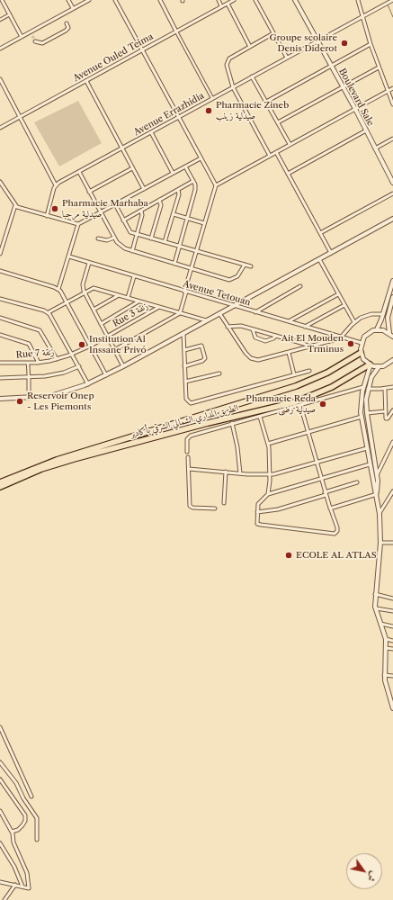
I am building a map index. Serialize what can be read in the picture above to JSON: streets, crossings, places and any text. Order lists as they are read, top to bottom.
{
  "streets": {
    "highway": ["الطريق المداري الشمالي الشرقي بأكادير"],
    "street": [
      "Avenue Ouled Teima",
      "Boulevard Sale",
      "Avenue Errazhidia",
      "Avenue Tetouan",
      "Rue 3 زنقة",
      "Rue 7 زنقة"
    ]
  },
  "crossings": [
    ["Boulevard Sale", "Avenue Errazhidia"],
    ["Rue 3 زنقة", "Rue 7 زنقة"]
  ],
  "places": [
    "Groupe scolaire Denis Diderot",
    "Pharmacie Zineb صيدلية زينب",
    "Pharmacie Marhaba صيدلية مرحبا",
    "Ait El Mouden Trminus",
    "Institution Al Inssane Privó",
    "Reservoir Onep - Les Piemonts",
    "Pharmacie Reda صيدلية رضى",
    "ECOLE AL ATLAS"
  ],
  "north": "bottom right"
}
